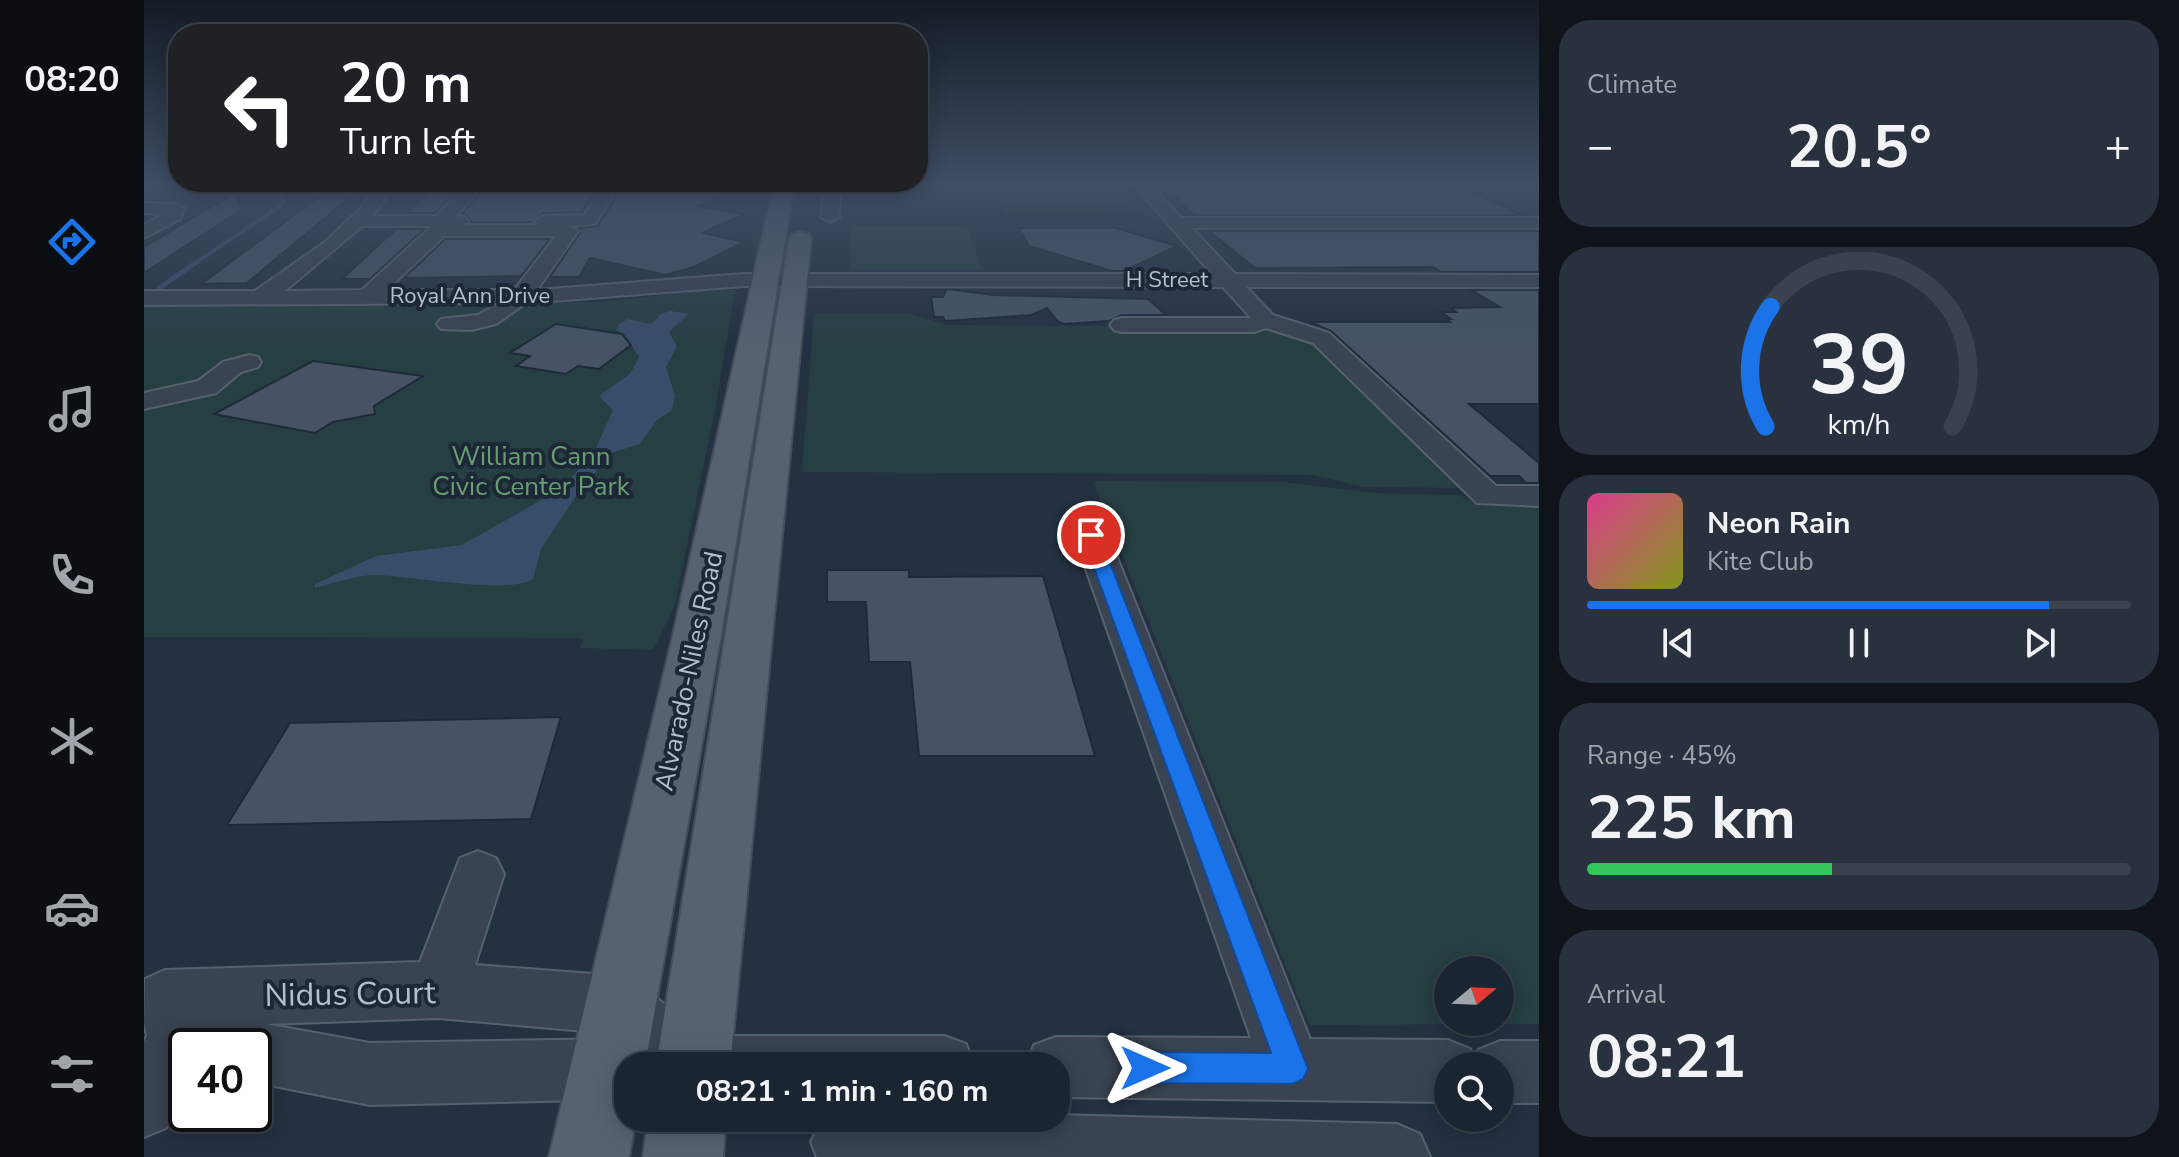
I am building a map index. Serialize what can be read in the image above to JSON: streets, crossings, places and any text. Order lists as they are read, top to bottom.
{
  "streets": {
    "main road": ["Alvarado-Niles Road"],
    "street": ["H Street", "Royal Ann Drive", "Nidus Court"]
  },
  "crossings": [
    ["H Street", "Royal Ann Drive"],
    ["H Street", "Alvarado-Niles Road"],
    ["Royal Ann Drive", "Alvarado-Niles Road"]
  ],
  "parks": ["William Cann Civic Center Park"],
  "north": "right",
  "page": {
    "tabs": "08:20",
    "tile": [
      "Climate",
      ["Range · 45%", "225 km"],
      ["Arrival", "08:21"]
    ],
    "turn": ["20 m", "Turn left"],
    "heat": ["−", "20.5°", "+"],
    "song": ["Neon Rain", "Kite Club"],
    "limit": "40",
    "trip": "08:21 · 1 min · 160 m",
    "gauge": ["39", "km/h"]
  }
}
